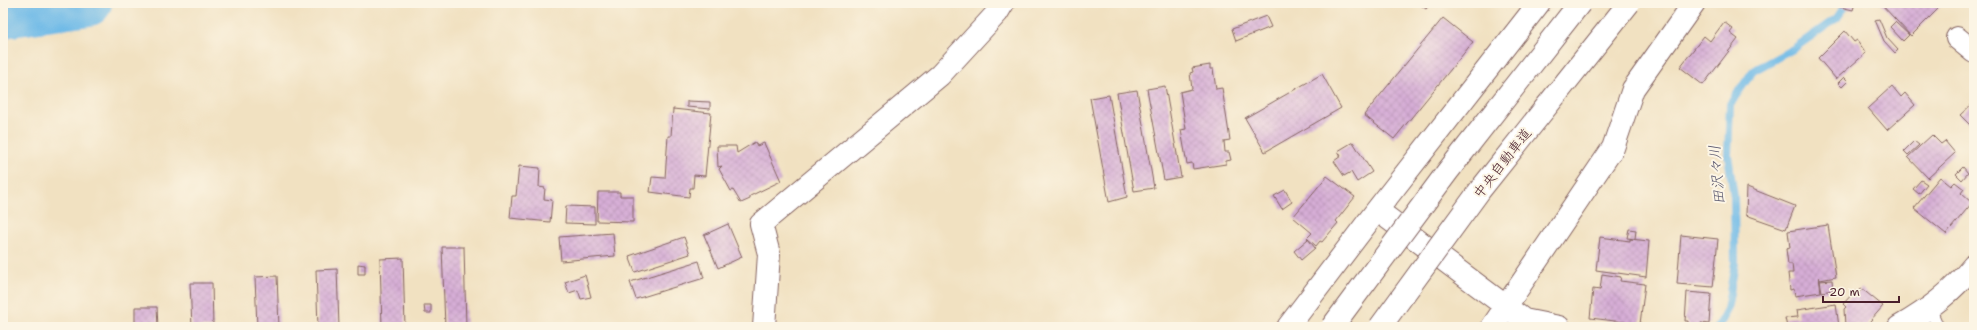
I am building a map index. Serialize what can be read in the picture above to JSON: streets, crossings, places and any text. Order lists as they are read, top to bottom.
{
  "streets": {
    "main road": ["中央自動車道"]
  },
  "water": ["田沢々川"],
  "scale_bar": "20 m"
}
